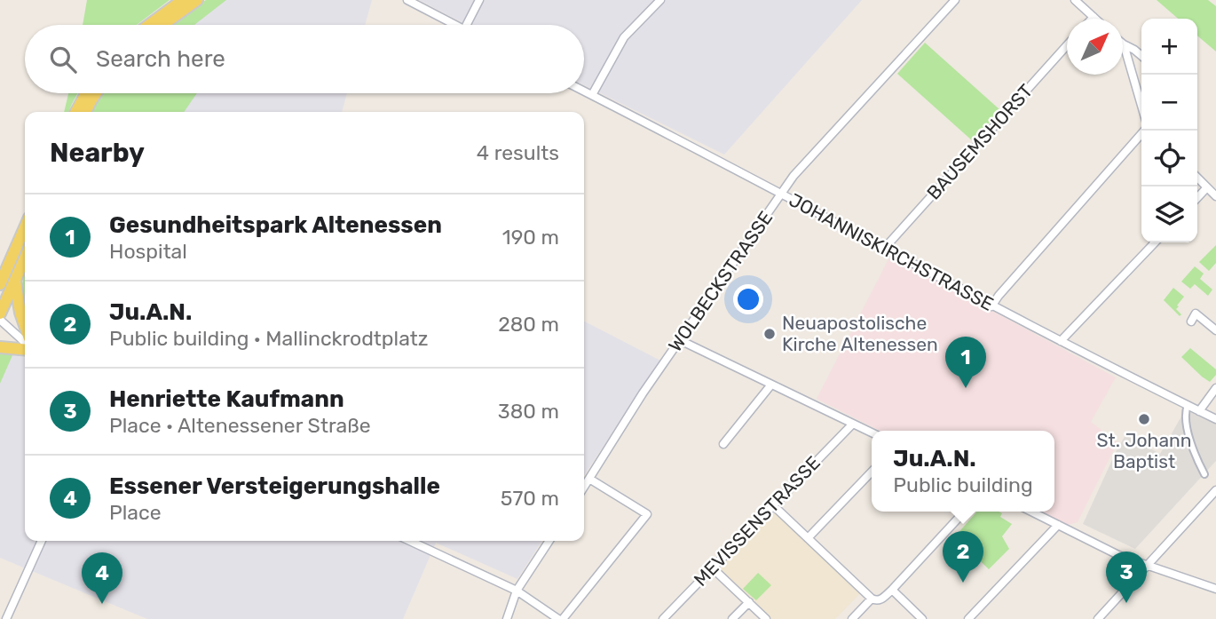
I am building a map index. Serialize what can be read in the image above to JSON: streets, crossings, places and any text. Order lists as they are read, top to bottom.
{
  "streets": {
    "street": [
      "BAUSEMSHORST",
      "JOHANNISKIRCHSTRASSE",
      "WOLBECKSTRASSE",
      "MEVISSENSTRASSE"
    ]
  },
  "crossings": [
    ["BAUSEMSHORST", "JOHANNISKIRCHSTRASSE"],
    ["JOHANNISKIRCHSTRASSE", "WOLBECKSTRASSE"]
  ],
  "places": ["Neuapostolische Kirche Altenessen", "St. Johann Baptist"],
  "north": "top right",
  "page": {
    "map_buttons": ["+", "−"],
    "search": "Search here",
    "heading": ["Nearby", "4 results"],
    "list": [
      {
        "mark": "1",
        "name": "Gesundheitspark Altenessen",
        "note": "Hospital",
        "value": "190 m"
      },
      {
        "mark": "2",
        "name": "Ju.A.N.",
        "note": "Public building · Mallinckrodtplatz",
        "value": "280 m"
      },
      {
        "mark": "3",
        "name": "Henriette Kaufmann",
        "note": "Place · Altenessener Straße",
        "value": "380 m"
      },
      {
        "mark": "4",
        "name": "Essener Versteigerungshalle",
        "note": "Place",
        "value": "570 m"
      }
    ],
    "pins": [
      "1",
      "2",
      "3",
      "4"
    ],
    "popup": ["Ju.A.N.", "Public building"]
  }
}
